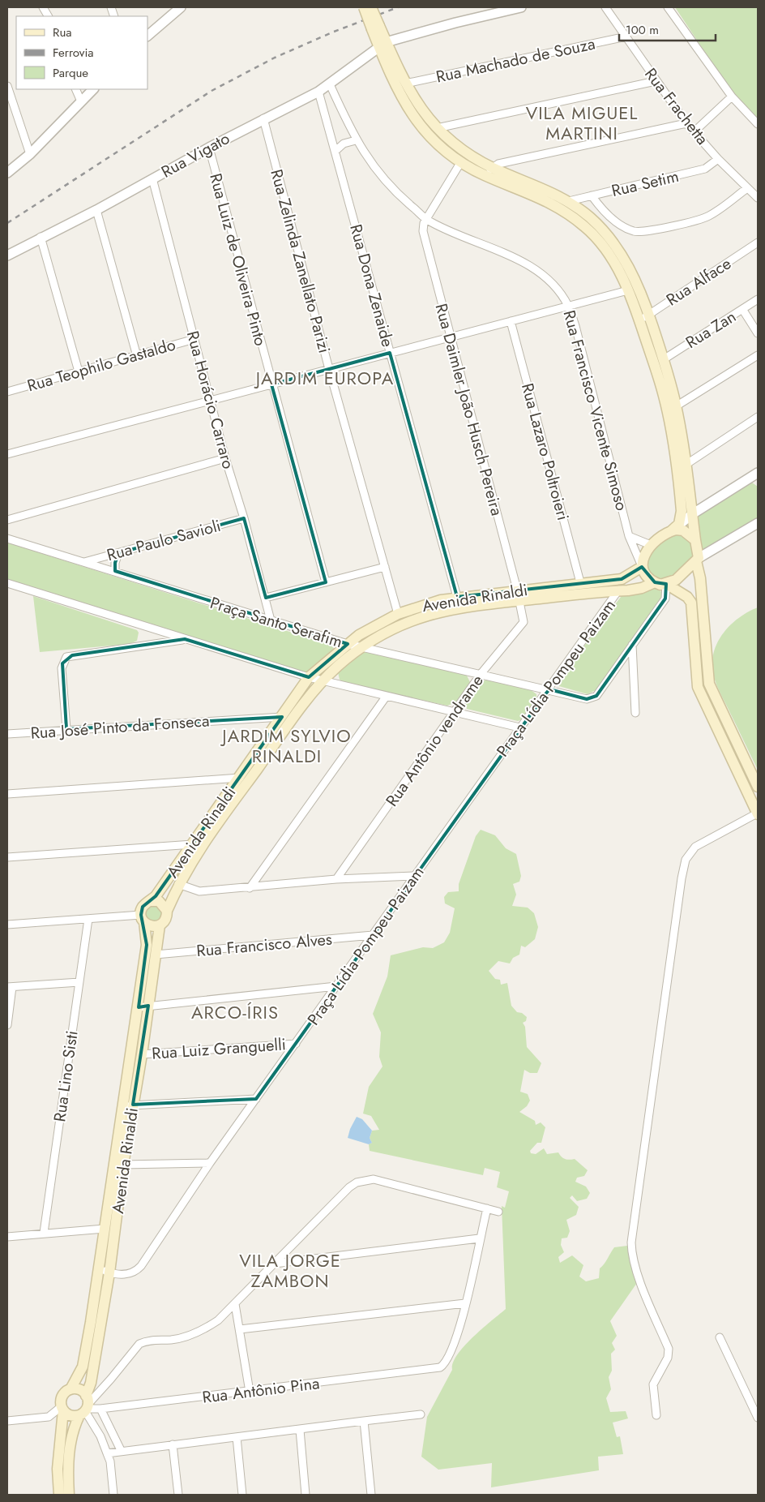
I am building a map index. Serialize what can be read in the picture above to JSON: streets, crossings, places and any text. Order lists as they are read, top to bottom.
{
  "streets": {
    "main road": ["Avenida Rinaldi"],
    "street": [
      "Rua Machado de Souza",
      "Rua Frachetta",
      "Rua Vigato",
      "Rua Setim",
      "Rua Luiz de Oliveira Pinto",
      "Rua Zelinda Zanellato Parizi",
      "Rua Alface",
      "Rua Dona Zenaide",
      "Rua Zan",
      "Rua Teophilo Gastaldo",
      "Rua Horácio Carraro",
      "Rua Daimler João Husch Pereira",
      "Rua Francisco Vicente Simoso",
      "Rua Lazaro Poltroieri",
      "Rua Paulo Savioli",
      "Praça Santo Serafim",
      "Praça Lídia Pompeu Paizam",
      "Rua José Pinto da Fonseca",
      "Rua Antônio vendrame",
      "Rua Francisco Alves",
      "Rua Luiz Granguelli",
      "Rua Lino Sisti",
      "Rua Antônio Pina"
    ]
  },
  "crossings": [
    ["Rua Machado de Souza", "Rua Frachetta"],
    ["Rua Frachetta", "Rua Setim"],
    ["Rua Vigato", "Rua Luiz de Oliveira Pinto"],
    ["Rua Vigato", "Rua Zelinda Zanellato Parizi"],
    ["Rua Vigato", "Rua Dona Zenaide"],
    ["Rua Vigato", "Rua Horácio Carraro"],
    ["Rua Vigato", "Rua Francisco Vicente Simoso"],
    ["Rua Zelinda Zanellato Parizi", "Avenida Rinaldi"],
    ["Rua Dona Zenaide", "Avenida Rinaldi"],
    ["Rua Teophilo Gastaldo", "Rua Horácio Carraro"],
    ["Rua Horácio Carraro", "Rua Paulo Savioli"],
    ["Rua Horácio Carraro", "Praça Santo Serafim"],
    ["Rua Daimler João Husch Pereira", "Rua Francisco Vicente Simoso"],
    ["Rua Daimler João Husch Pereira", "Avenida Rinaldi"],
    ["Rua Daimler João Husch Pereira", "Rua Antônio vendrame"],
    ["Rua Francisco Vicente Simoso", "Avenida Rinaldi"],
    ["Rua Lazaro Poltroieri", "Avenida Rinaldi"],
    ["Rua Paulo Savioli", "Praça Santo Serafim"],
    ["Avenida Rinaldi", "Praça Santo Serafim"],
    ["Avenida Rinaldi", "Praça Lídia Pompeu Paizam"],
    ["Avenida Rinaldi", "Rua José Pinto da Fonseca"],
    ["Avenida Rinaldi", "Rua Antônio vendrame"],
    ["Avenida Rinaldi", "Rua Francisco Alves"],
    ["Avenida Rinaldi", "Rua Luiz Granguelli"],
    ["Avenida Rinaldi", "Rua Antônio Pina"],
    ["Praça Santo Serafim", "Praça Lídia Pompeu Paizam"],
    ["Praça Santo Serafim", "Rua Antônio vendrame"],
    ["Praça Lídia Pompeu Paizam", "Rua Francisco Alves"],
    ["Praça Lídia Pompeu Paizam", "Rua Luiz Granguelli"]
  ],
  "districts": [
    "VILA MIGUEL MARTINI",
    "JARDIM EUROPA",
    "JARDIM SYLVIO RINALDI",
    "ARCO-ÍRIS",
    "VILA JORGE ZAMBON"
  ],
  "legend": ["Rua", "Ferrovia", "Parque"],
  "scale_bar": "100 m"
}
